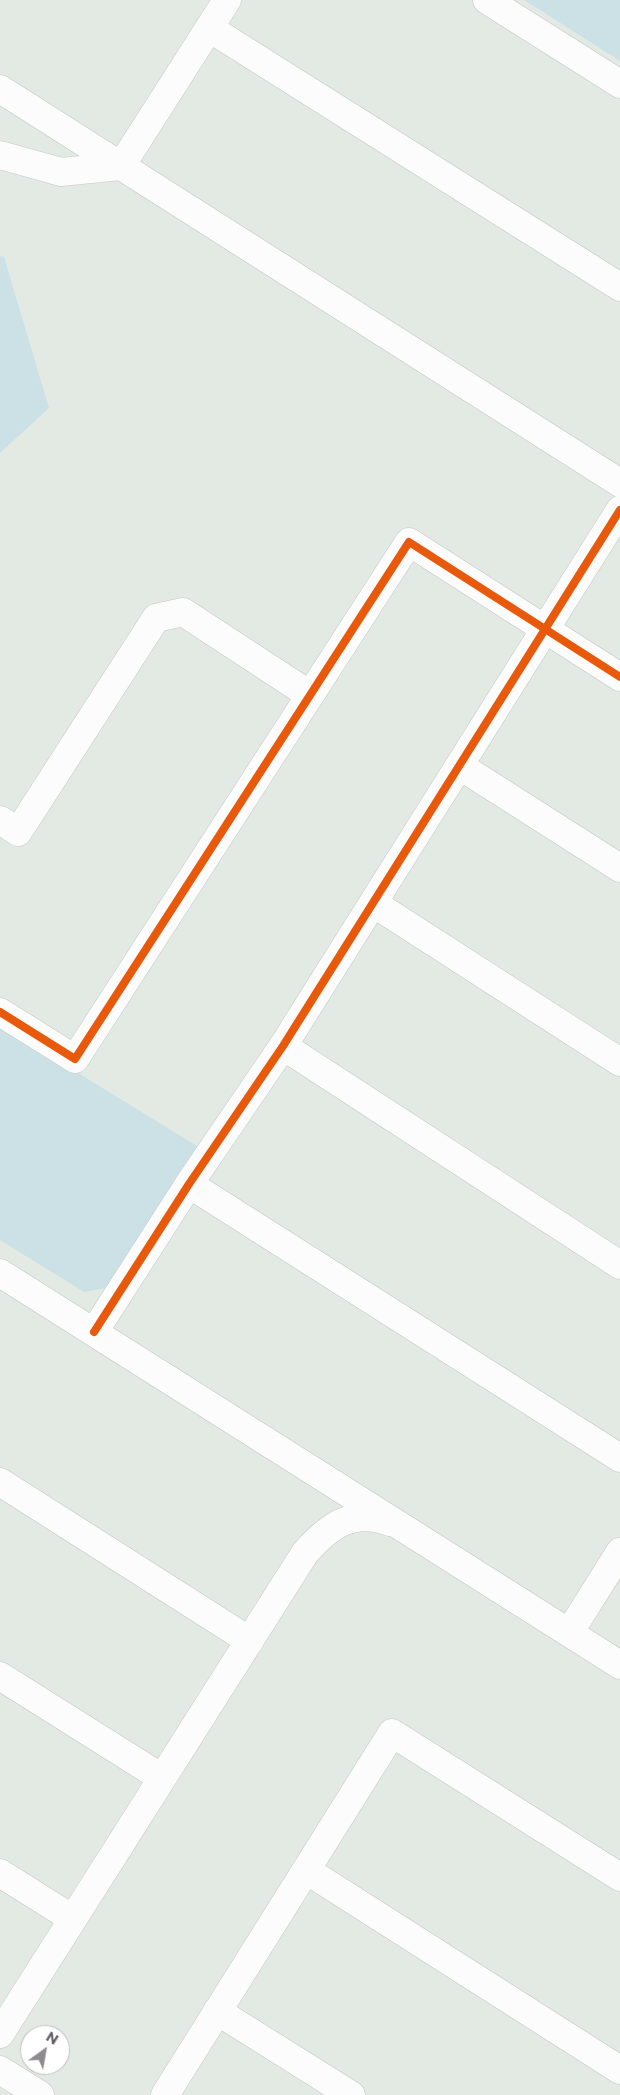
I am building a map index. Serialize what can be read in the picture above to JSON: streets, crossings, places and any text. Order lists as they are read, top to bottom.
{
  "north": "top right"
}
